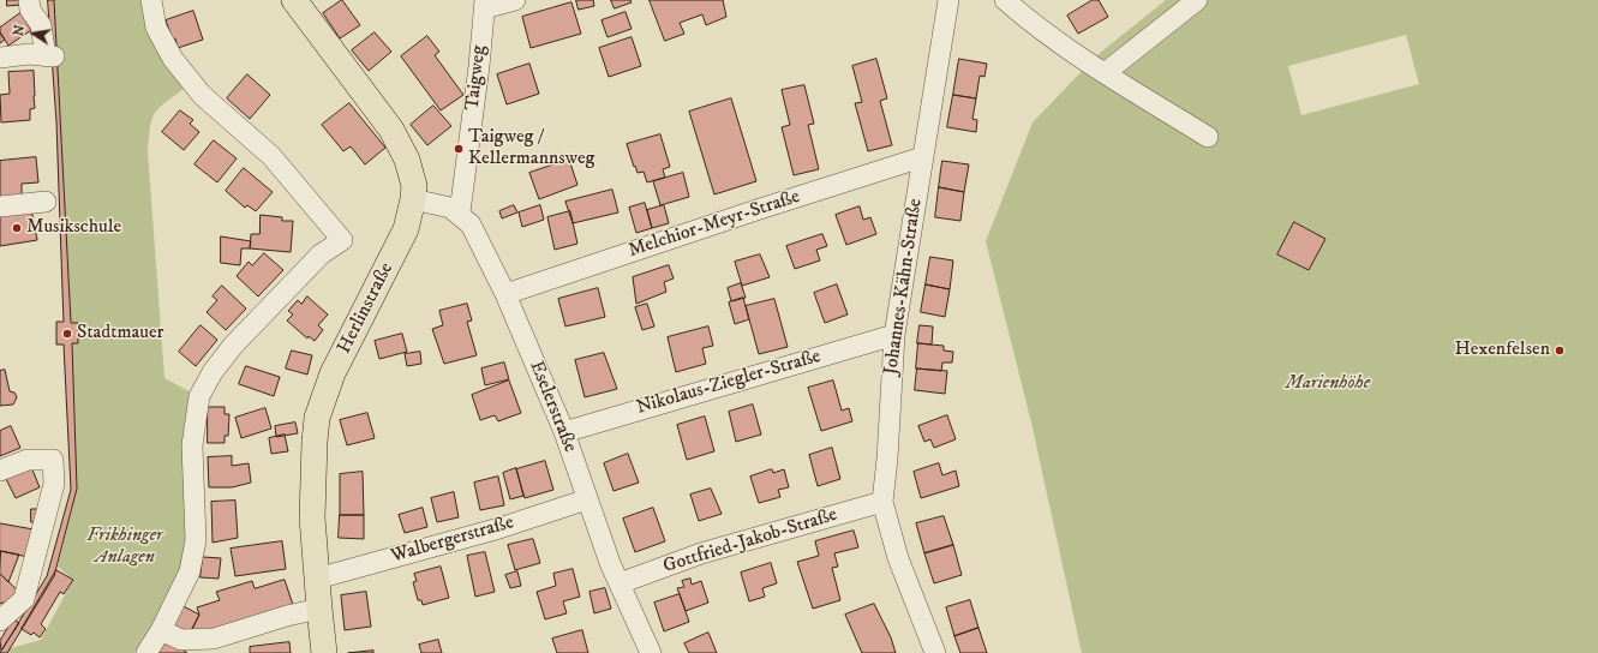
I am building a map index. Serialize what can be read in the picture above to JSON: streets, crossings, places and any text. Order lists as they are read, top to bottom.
{
  "streets": {
    "main road": ["Herlinstraße"],
    "street": [
      "Taigweg",
      "Melchior-Meyr-Straße",
      "Johannes-Kähn-Straße",
      "Nikolaus-Ziegler-Straße",
      "Eselerstraße",
      "Walbergerstraße",
      "Gottfried-Jakob-Straße"
    ]
  },
  "crossings": [
    ["Taigweg", "Eselerstraße"],
    ["Melchior-Meyr-Straße", "Johannes-Kähn-Straße"],
    ["Melchior-Meyr-Straße", "Eselerstraße"],
    ["Johannes-Kähn-Straße", "Nikolaus-Ziegler-Straße"],
    ["Johannes-Kähn-Straße", "Gottfried-Jakob-Straße"],
    ["Herlinstraße", "Walbergerstraße"],
    ["Nikolaus-Ziegler-Straße", "Eselerstraße"],
    ["Eselerstraße", "Walbergerstraße"],
    ["Eselerstraße", "Gottfried-Jakob-Straße"]
  ],
  "parks": ["Marienhöhe", "Frikhinger Anlagen"],
  "places": [
    "Taigweg / Kellermannsweg",
    "Musikschule",
    "Stadtmauer",
    "Hexenfelsen"
  ],
  "north": "left"
}
